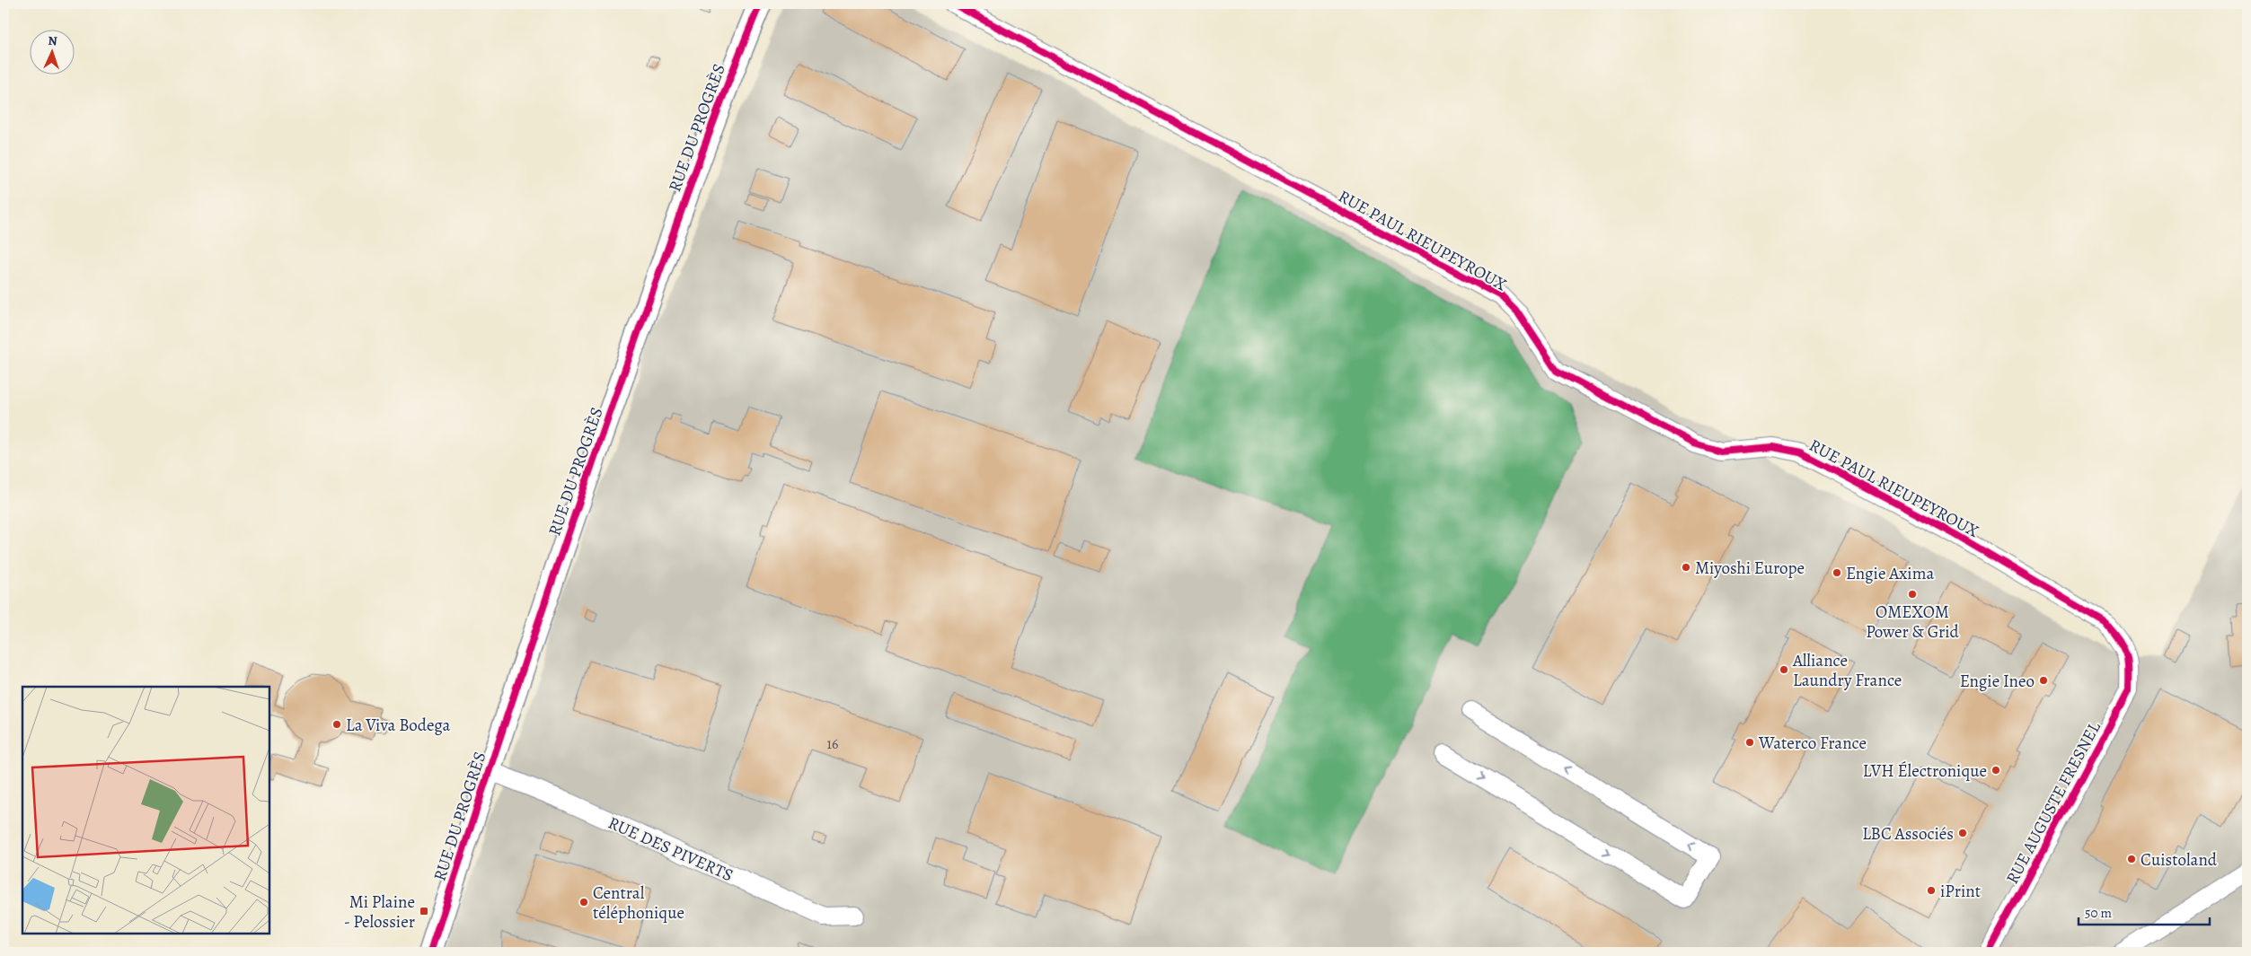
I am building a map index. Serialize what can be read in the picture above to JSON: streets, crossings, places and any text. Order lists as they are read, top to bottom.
{
  "streets": {
    "street": [
      "RUE DU PROGRÈS",
      "RUE PAUL RIEUPEYROUX",
      "RUE AUGUSTE FRESNEL",
      "RUE DES PIVERTS"
    ]
  },
  "crossings": [
    ["RUE DU PROGRÈS", "RUE DES PIVERTS"],
    ["RUE PAUL RIEUPEYROUX", "RUE AUGUSTE FRESNEL"]
  ],
  "places": {
    "other": [
      "Miyoshi Europe",
      "Engie Axima",
      "OMEXOM Power & Grid",
      "Alliance Laundry France",
      "Engie Ineo",
      "La Viva Bodega",
      "Waterco France",
      "LVH Électronique",
      "LBC Associés",
      "Cuistoland",
      "iPrint",
      "Central téléphonique"
    ],
    "transit": ["Mi Plaine - Pelossier"]
  },
  "house_numbers": ["16"],
  "scale_bar": "50 m",
  "north": "top"
}
